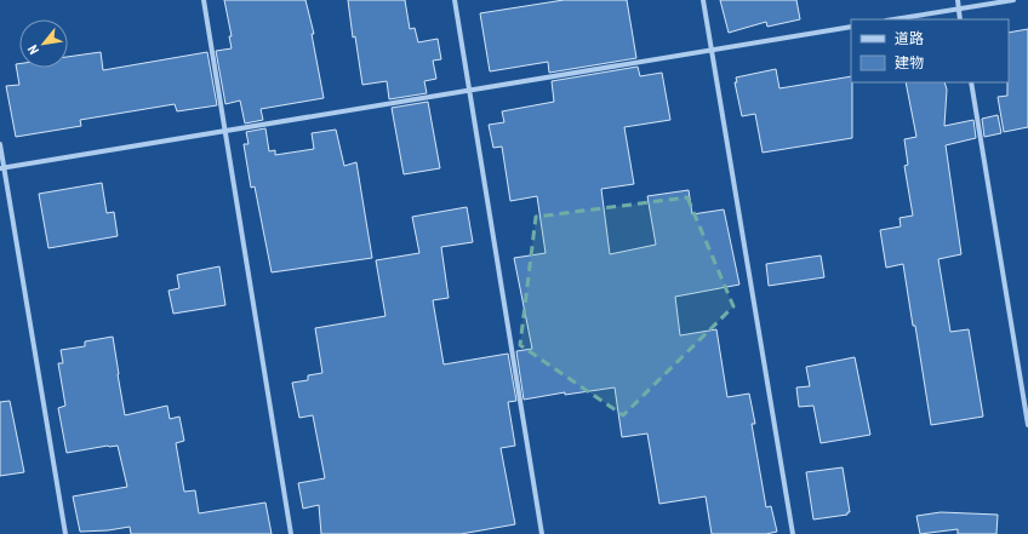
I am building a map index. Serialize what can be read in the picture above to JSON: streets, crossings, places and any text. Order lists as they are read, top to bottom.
{
  "legend": ["道路", "建物"],
  "north": "bottom left"
}
